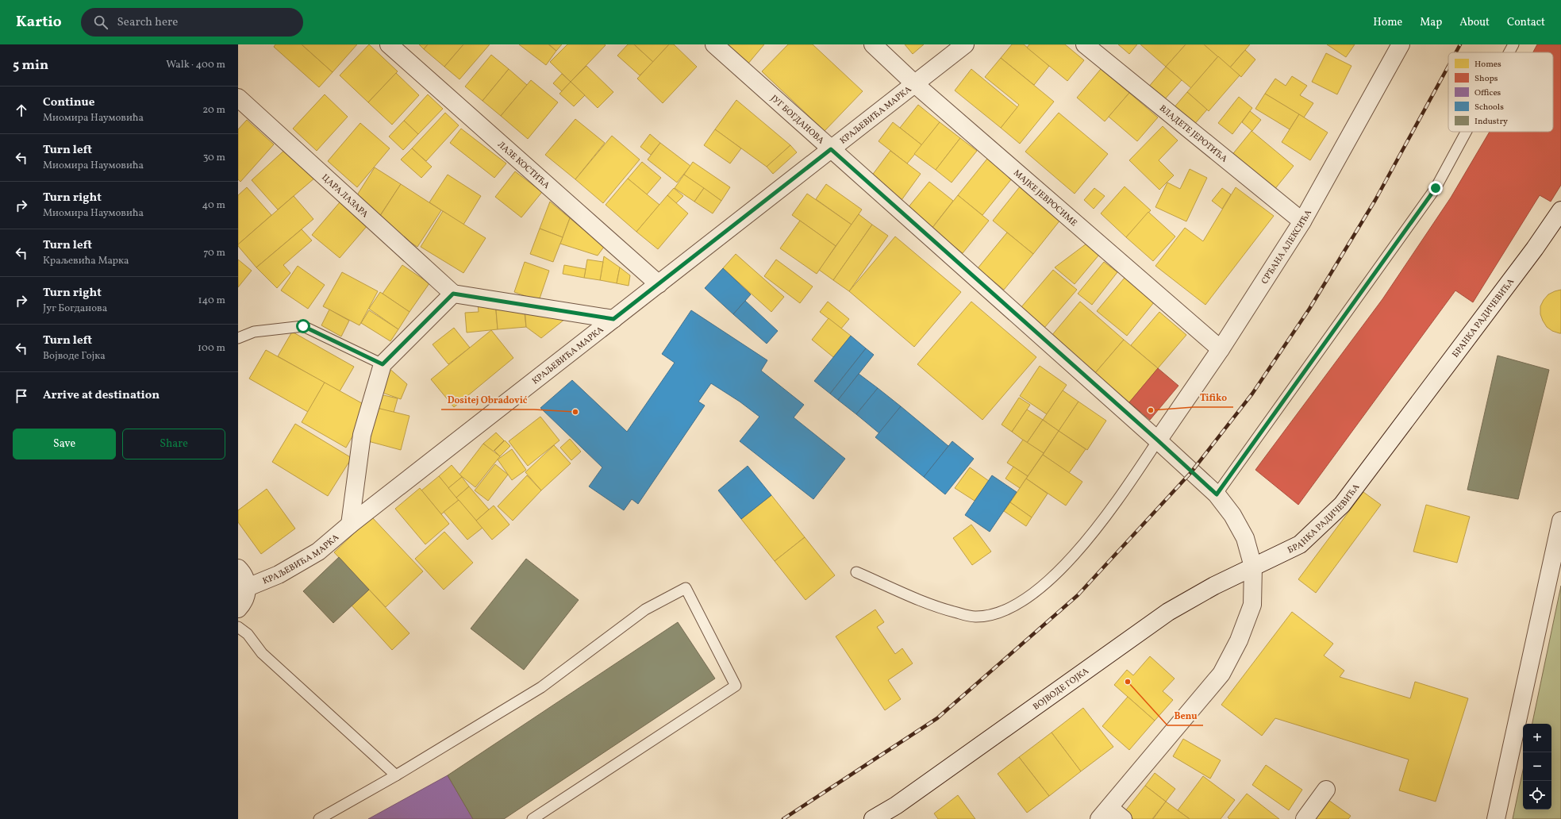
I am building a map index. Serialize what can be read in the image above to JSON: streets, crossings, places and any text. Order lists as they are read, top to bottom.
{
  "streets": {
    "street": [
      "КРАЉЕВИЋА МАРКА",
      "ЈУГ БОГДАНОВА",
      "ВЛАДЕТЕ ЈЕРОТИЋА",
      "ЛАЗЕ КОСТИЋА",
      "ЦАРА ЛАЗАРА",
      "МАЈКЕ ЈЕВРОСИМЕ",
      "СРЂАНА АЛЕКСИЋА",
      "БРАНКА РАДИЧЕВИЋА",
      "ВОЈВОДЕ ГОЈКА"
    ]
  },
  "crossings": [
    ["КРАЉЕВИЋА МАРКА", "ЈУГ БОГДАНОВА"],
    ["КРАЉЕВИЋА МАРКА", "ЛАЗЕ КОСТИЋА"],
    ["КРАЉЕВИЋА МАРКА", "МАЈКЕ ЈЕВРОСИМЕ"],
    ["ЈУГ БОГДАНОВА", "СРЂАНА АЛЕКСИЋА"],
    ["ЈУГ БОГДАНОВА", "БРАНКА РАДИЧЕВИЋА"],
    ["ЈУГ БОГДАНОВА", "ВОЈВОДЕ ГОЈКА"],
    ["ВЛАДЕТЕ ЈЕРОТИЋА", "СРЂАНА АЛЕКСИЋА"],
    ["МАЈКЕ ЈЕВРОСИМЕ", "СРЂАНА АЛЕКСИЋА"],
    ["БРАНКА РАДИЧЕВИЋА", "ВОЈВОДЕ ГОЈКА"]
  ],
  "places": ["Tifiko", "Dositej Obradović", "Benu"],
  "legend": [
    "Homes",
    "Shops",
    "Offices",
    "Schools",
    "Industry"
  ],
  "page": {
    "header": "Kartio",
    "search": "Search here",
    "nav": [
      "Home",
      "Map",
      "About",
      "Contact"
    ],
    "heading": ["5 min", "Walk · 400 m"],
    "list": [
      ["Continue", "Миомира Наумовића", "20 m"],
      ["Turn left", "Миомира Наумовића", "30 m"],
      ["Turn right", "Миомира Наумовића", "40 m"],
      ["Turn left", "Краљевића Марка", "70 m"],
      ["Turn right", "Југ Богданова", "140 m"],
      ["Turn left", "Војводе Гојка", "100 m"],
      "Arrive at destination"
    ],
    "buttons": ["Save", "Share"],
    "map_buttons": ["+", "−"]
  }
}
